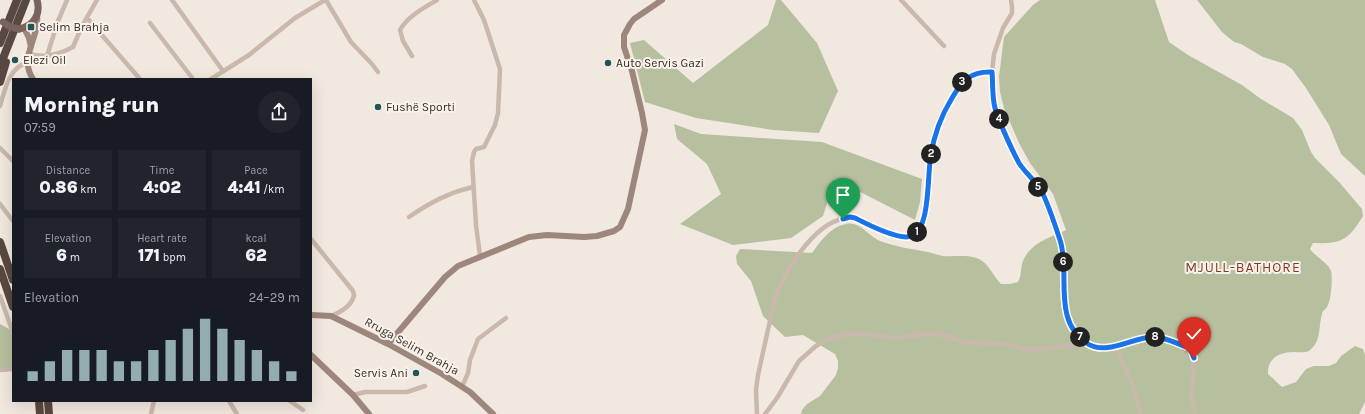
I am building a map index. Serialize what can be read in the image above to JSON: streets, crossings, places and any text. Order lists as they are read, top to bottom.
{
  "streets": {
    "street": ["Rruga Selim Brahja"]
  },
  "districts": ["MJULL-BATHORE"],
  "places": {
    "transit": ["Selim Brahja"],
    "other": [
      "Elezi Oil",
      "Auto Servis Gazi",
      "Fushë Sporti",
      "Servis Ani"
    ]
  },
  "page": {
    "pins": [
      "3",
      "4",
      "2",
      "5",
      "1",
      "6",
      "7",
      "8"
    ],
    "heading": ["Morning run", "07:59"],
    "stats": [
      ["Distance", "0.86 km"],
      ["Time", "4:02"],
      ["Pace", "4:41 /km"],
      ["Elevation", "6 m"],
      ["Heart rate", "171 bpm"],
      ["kcal", "62"]
    ],
    "chart": ["Elevation", "24–29 m"]
  }
}
